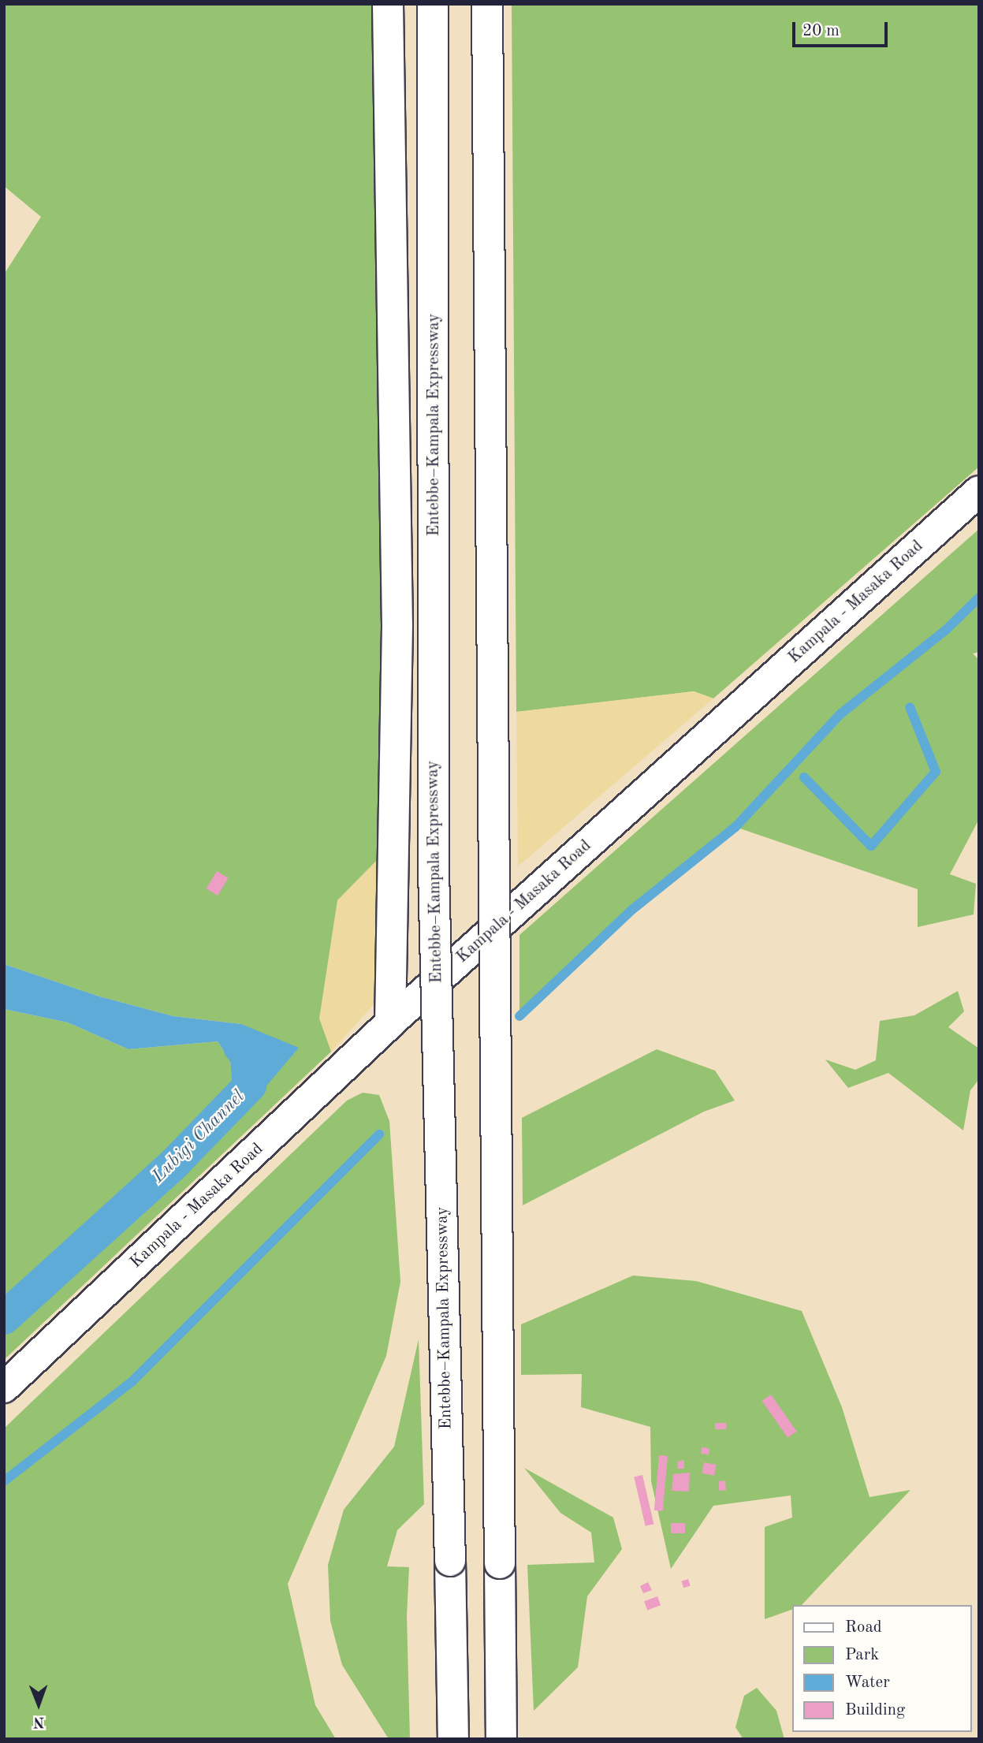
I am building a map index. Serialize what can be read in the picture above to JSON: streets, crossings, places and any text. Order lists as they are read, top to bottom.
{
  "streets": {
    "main road": ["Entebbe–Kampala Expressway", "Kampala - Masaka Road"]
  },
  "water": ["Lubigi Channel"],
  "legend": [
    "Road",
    "Park",
    "Water",
    "Building"
  ],
  "scale_bar": "20 m",
  "north": "bottom"
}
